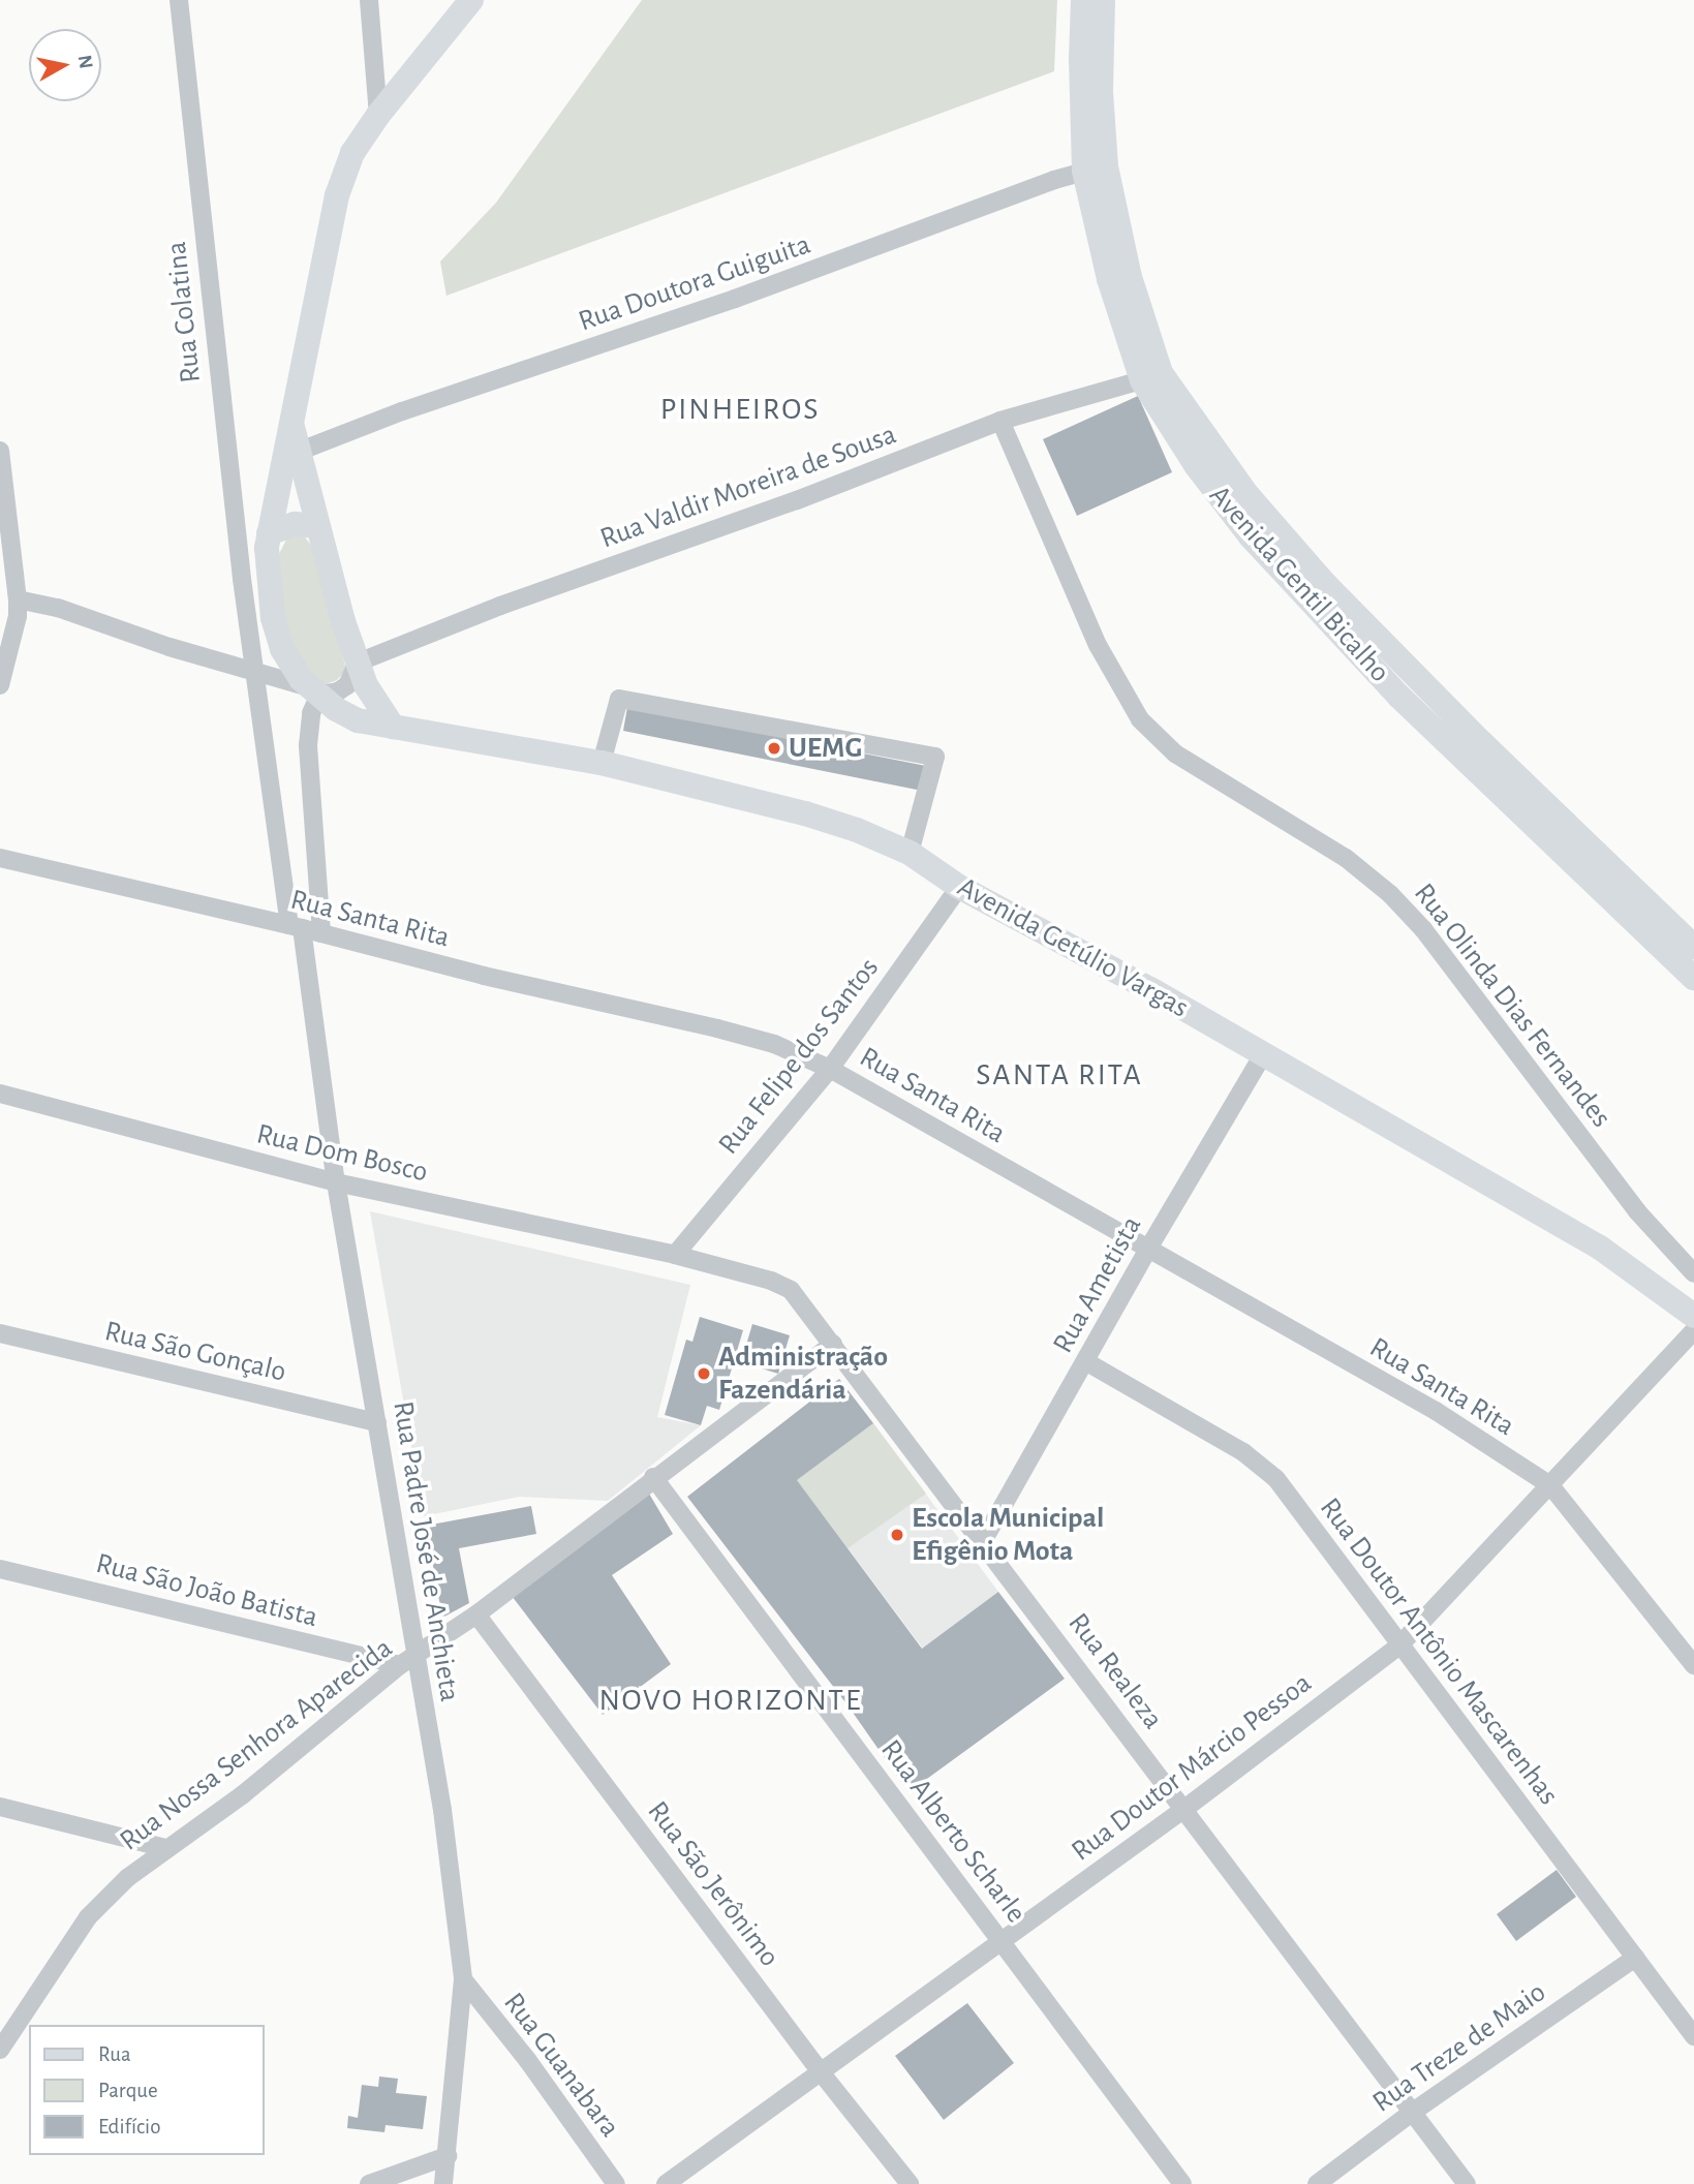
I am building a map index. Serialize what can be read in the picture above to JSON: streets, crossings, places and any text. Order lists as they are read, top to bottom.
{
  "streets": {
    "street": [
      "Rua Doutora Guiguita",
      "Rua Colatina",
      "Rua Valdir Moreira de Sousa",
      "Avenida Gentil Bicalho",
      "Rua Santa Rita",
      "Avenida Getúlio Vargas",
      "Rua Olinda Dias Fernandes",
      "Rua Felipe dos Santos",
      "Rua Dom Bosco",
      "Rua Ametista",
      "Rua São Gonçalo",
      "Rua Padre José de Anchieta",
      "Rua São João Batista",
      "Rua Doutor Antônio Mascarenhas",
      "Rua Realeza",
      "Rua Nossa Senhora Aparecida",
      "Rua Doutor Márcio Pessoa",
      "Rua Alberto Scharle",
      "Rua São Jerônimo",
      "Rua Treze de Maio",
      "Rua Guanabara"
    ]
  },
  "crossings": [
    ["Rua Doutora Guiguita", "Avenida Gentil Bicalho"],
    ["Rua Doutora Guiguita", "Avenida Getúlio Vargas"],
    ["Rua Colatina", "Rua Padre José de Anchieta"],
    ["Rua Valdir Moreira de Sousa", "Avenida Gentil Bicalho"],
    ["Rua Valdir Moreira de Sousa", "Rua Olinda Dias Fernandes"],
    ["Rua Santa Rita", "Rua Felipe dos Santos"],
    ["Rua Santa Rita", "Rua Ametista"],
    ["Rua Santa Rita", "Rua Padre José de Anchieta"],
    ["Rua Santa Rita", "Rua Doutor Márcio Pessoa"],
    ["Avenida Getúlio Vargas", "Rua Felipe dos Santos"],
    ["Avenida Getúlio Vargas", "Rua Ametista"],
    ["Rua Felipe dos Santos", "Rua Dom Bosco"],
    ["Rua Felipe dos Santos", "Rua Realeza"],
    ["Rua Dom Bosco", "Rua Padre José de Anchieta"],
    ["Rua Dom Bosco", "Rua Realeza"],
    ["Rua Ametista", "Rua Doutor Antônio Mascarenhas"],
    ["Rua Ametista", "Rua Realeza"],
    ["Rua São Gonçalo", "Rua Padre José de Anchieta"],
    ["Rua Padre José de Anchieta", "Rua São João Batista"],
    ["Rua Padre José de Anchieta", "Rua Nossa Senhora Aparecida"],
    ["Rua Padre José de Anchieta", "Rua Guanabara"],
    ["Rua São João Batista", "Rua Nossa Senhora Aparecida"],
    ["Rua Doutor Antônio Mascarenhas", "Rua Doutor Márcio Pessoa"],
    ["Rua Doutor Antônio Mascarenhas", "Rua Treze de Maio"],
    ["Rua Realeza", "Rua Nossa Senhora Aparecida"],
    ["Rua Realeza", "Rua Doutor Márcio Pessoa"],
    ["Rua Realeza", "Rua Treze de Maio"],
    ["Rua Nossa Senhora Aparecida", "Rua Alberto Scharle"],
    ["Rua Nossa Senhora Aparecida", "Rua São Jerônimo"],
    ["Rua Doutor Márcio Pessoa", "Rua Alberto Scharle"],
    ["Rua Doutor Márcio Pessoa", "Rua São Jerônimo"]
  ],
  "districts": ["PINHEIROS", "SANTA RITA", "NOVO HORIZONTE"],
  "places": ["UEMG", "Administração Fazendária", "Escola Municipal Efigênio Mota"],
  "legend": ["Rua", "Parque", "Edifício"],
  "north": "right"
}
